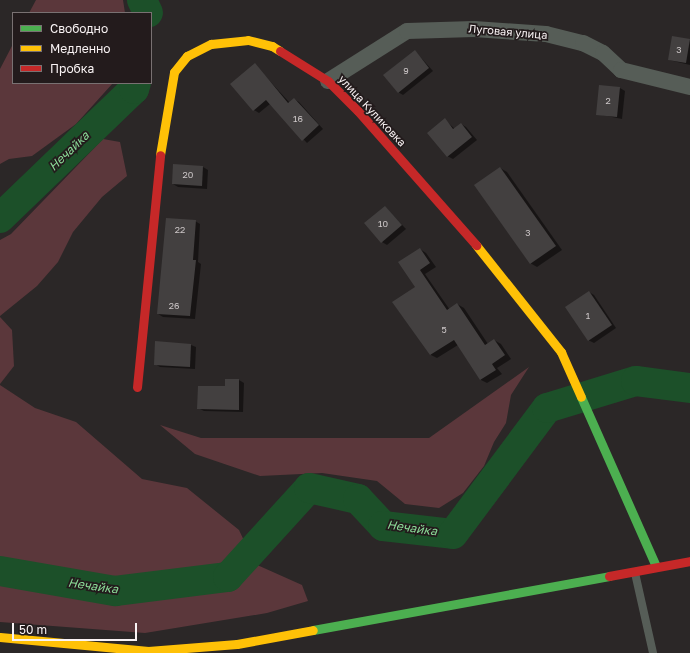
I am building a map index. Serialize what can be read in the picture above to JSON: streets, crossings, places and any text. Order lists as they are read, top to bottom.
{
  "streets": {
    "street": ["Луговая улица", "улица Куликовка"]
  },
  "crossings": [
    ["Луговая улица", "улица Куликовка"]
  ],
  "water": ["Нечайка"],
  "house_numbers": [
    "3",
    "9",
    "2",
    "16",
    "20",
    "10",
    "22",
    "3",
    "26",
    "1",
    "5"
  ],
  "legend": ["Свободно", "Медленно", "Пробка"],
  "scale_bar": "50 m"
}
